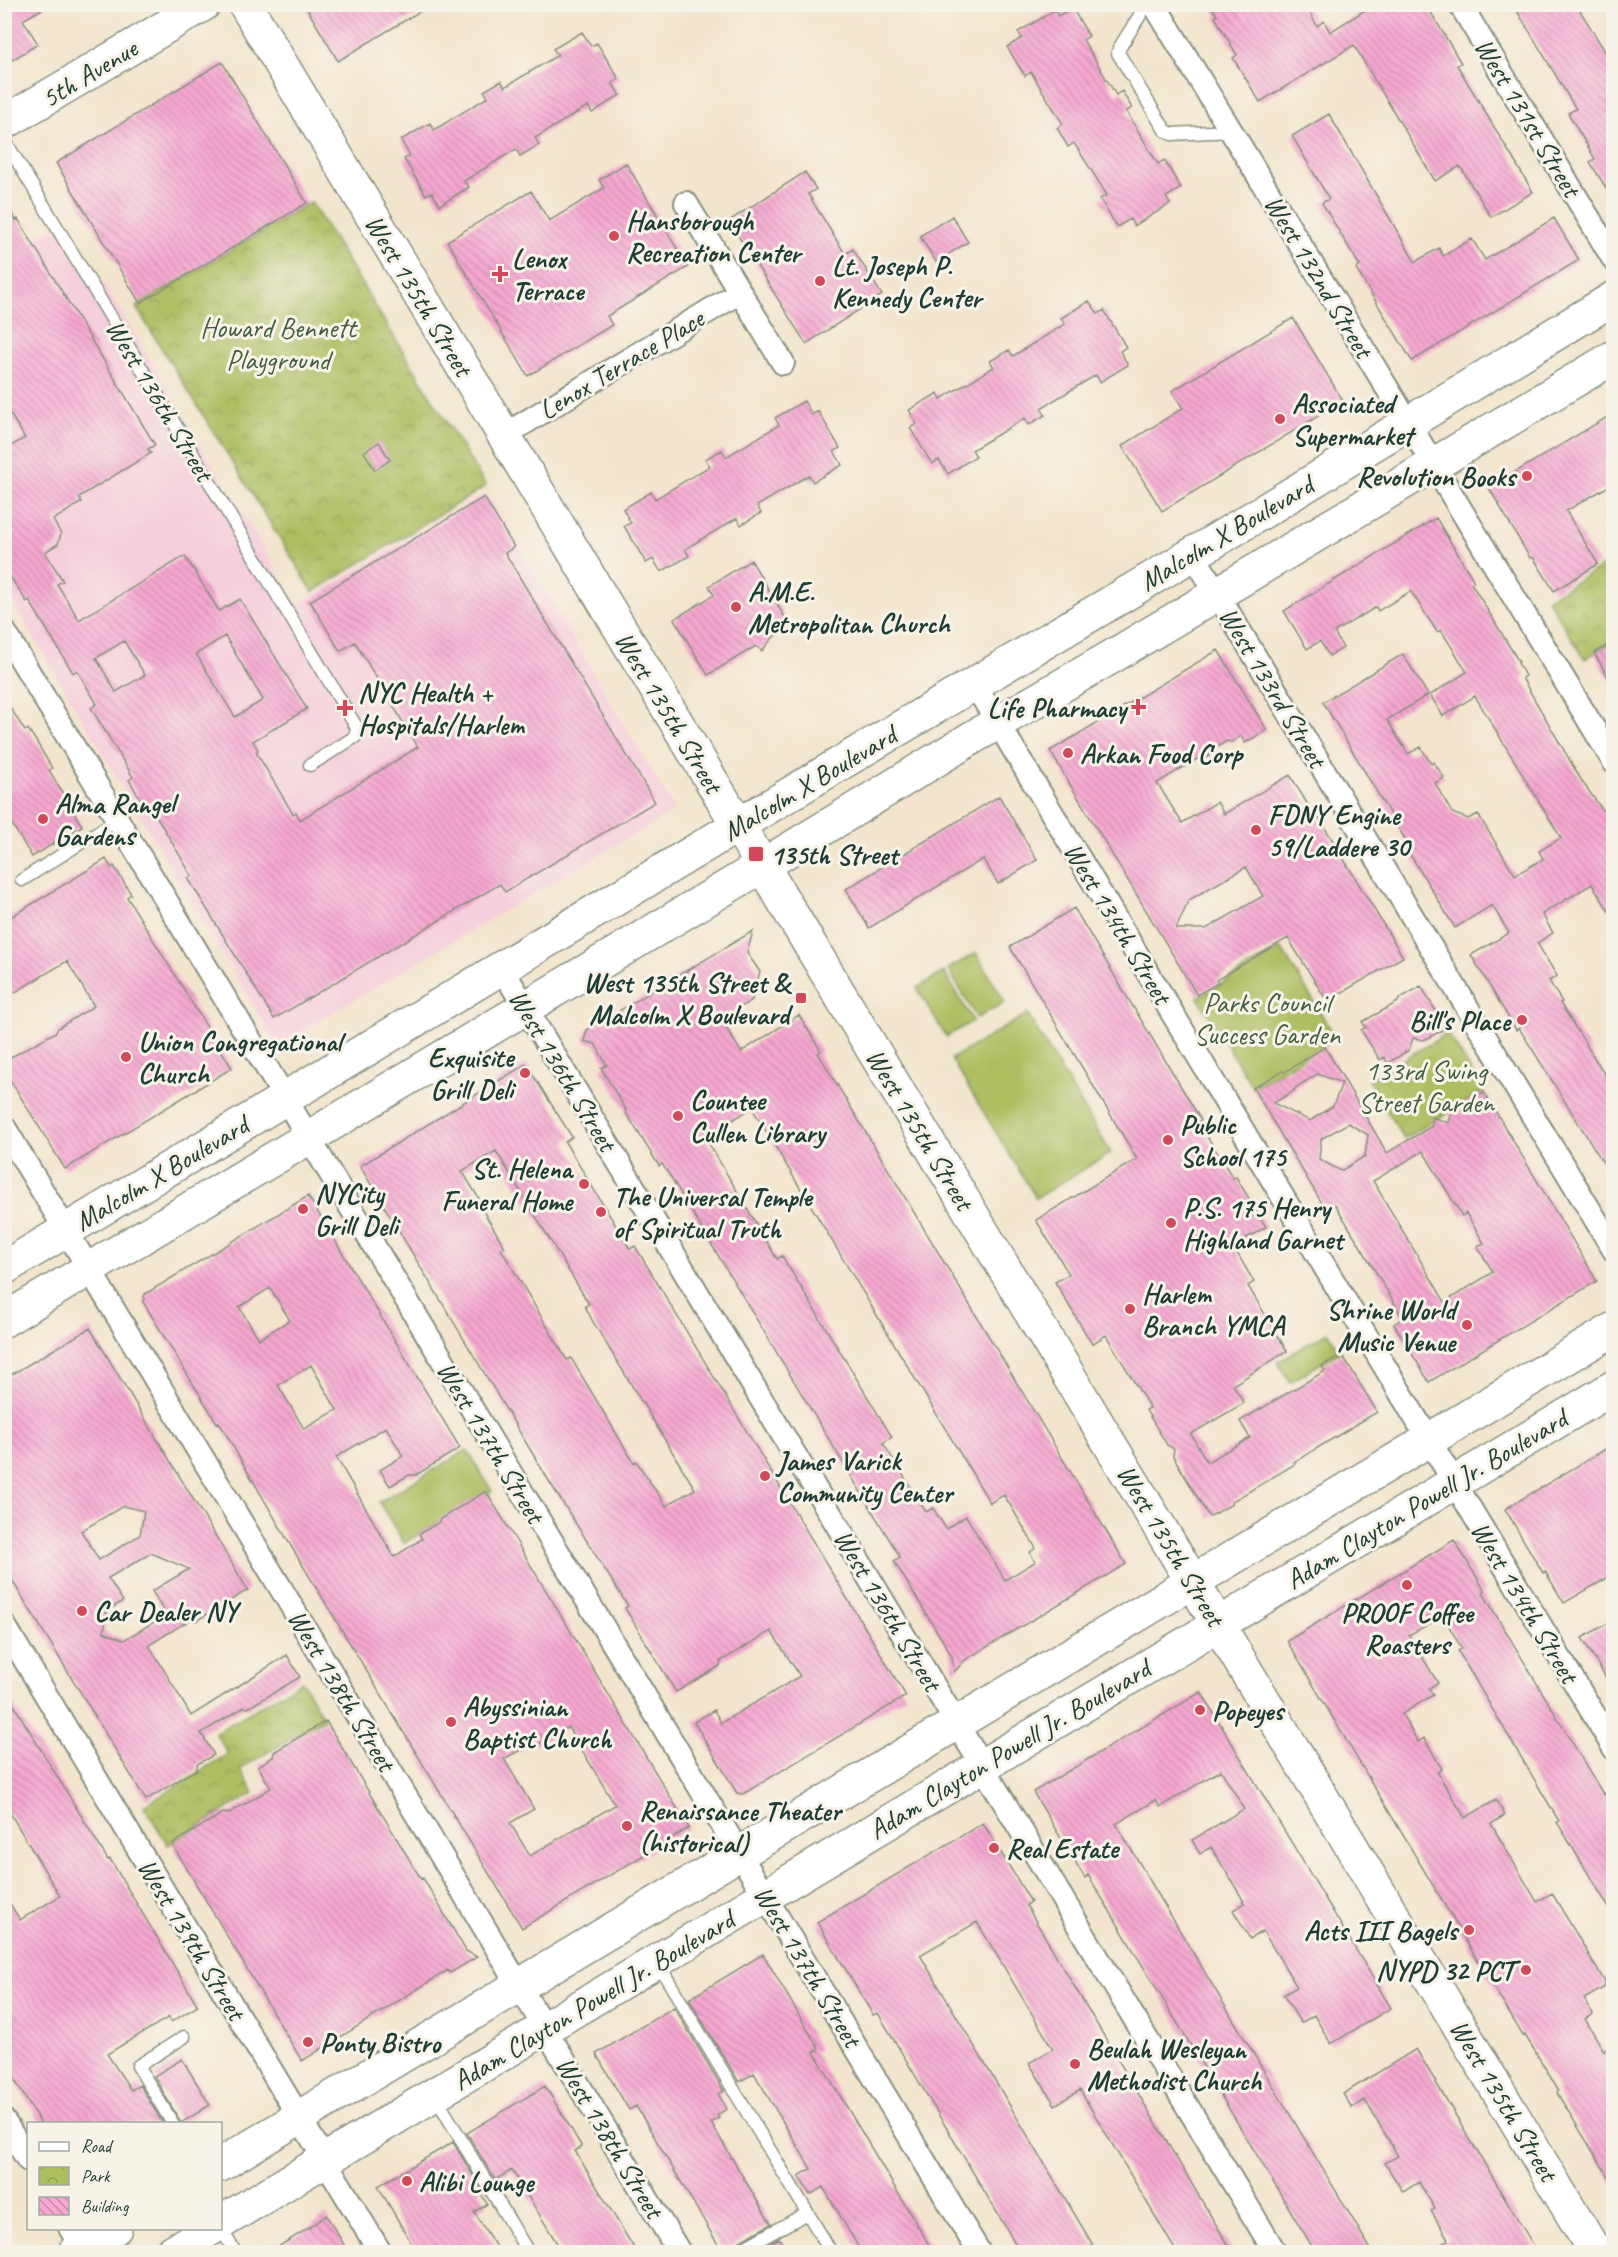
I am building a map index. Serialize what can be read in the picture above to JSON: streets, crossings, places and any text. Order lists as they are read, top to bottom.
{
  "streets": {
    "main road": [
      "5th Avenue",
      "West 135th Street",
      "Malcolm X Boulevard",
      "Adam Clayton Powell Jr. Boulevard"
    ],
    "street": [
      "West 131st Street",
      "West 132nd Street",
      "Lenox Terrace Place",
      "West 136th Street",
      "West 133rd Street",
      "West 134th Street",
      "West 137th Street",
      "West 138th Street",
      "West 139th Street"
    ]
  },
  "crossings": [
    ["West 132nd Street", "Malcolm X Boulevard"],
    ["West 135th Street", "Lenox Terrace Place"],
    ["West 135th Street", "Malcolm X Boulevard"],
    ["West 135th Street", "Adam Clayton Powell Jr. Boulevard"],
    ["West 136th Street", "Malcolm X Boulevard"],
    ["West 136th Street", "Adam Clayton Powell Jr. Boulevard"],
    ["Malcolm X Boulevard", "West 133rd Street"],
    ["Malcolm X Boulevard", "West 134th Street"],
    ["Malcolm X Boulevard", "West 137th Street"],
    ["Malcolm X Boulevard", "West 138th Street"],
    ["West 134th Street", "Adam Clayton Powell Jr. Boulevard"],
    ["West 137th Street", "Adam Clayton Powell Jr. Boulevard"],
    ["Adam Clayton Powell Jr. Boulevard", "West 138th Street"],
    ["Adam Clayton Powell Jr. Boulevard", "West 139th Street"]
  ],
  "parks": ["Howard Bennett Playground", "Parks Council Success Garden", "133rd Swing Street Garden"],
  "places": {
    "other": [
      "Hansborough Recreation Center",
      "Lt. Joseph P. Kennedy Center",
      "Associated Supermarket",
      "Revolution Books",
      "A.M.E. Metropolitan Church",
      "Arkan Food Corp",
      "Alma Rangel Gardens",
      "FDNY Engine 59/Laddere 30",
      "Bill's Place",
      "Union Congregational Church",
      "Exquisite Grill Deli",
      "Countee Cullen Library",
      "Public School 175",
      "St. Helena Funeral Home",
      "NYCity Grill Deli",
      "The Universal Temple of Spiritual Truth",
      "P.S. 175 Henry Highland Garnet",
      "Harlem Branch YMCA",
      "Shrine World Music Venue",
      "James Varick Community Center",
      "PROOF Coffee Roasters",
      "Car Dealer NY",
      "Popeyes",
      "Abyssinian Baptist Church",
      "Renaissance Theater (historical)",
      "Real Estate",
      "Acts III Bagels",
      "NYPD 32 PCT",
      "Ponty Bistro",
      "Beulah Wesleyan Methodist Church",
      "Alibi Lounge"
    ],
    "health": ["Lenox Terrace", "Life Pharmacy", "NYC Health + Hospitals/Harlem"],
    "transit": ["135th Street", "West 135th Street & Malcolm X Boulevard"]
  },
  "legend": ["Road", "Park", "Building"]
}
